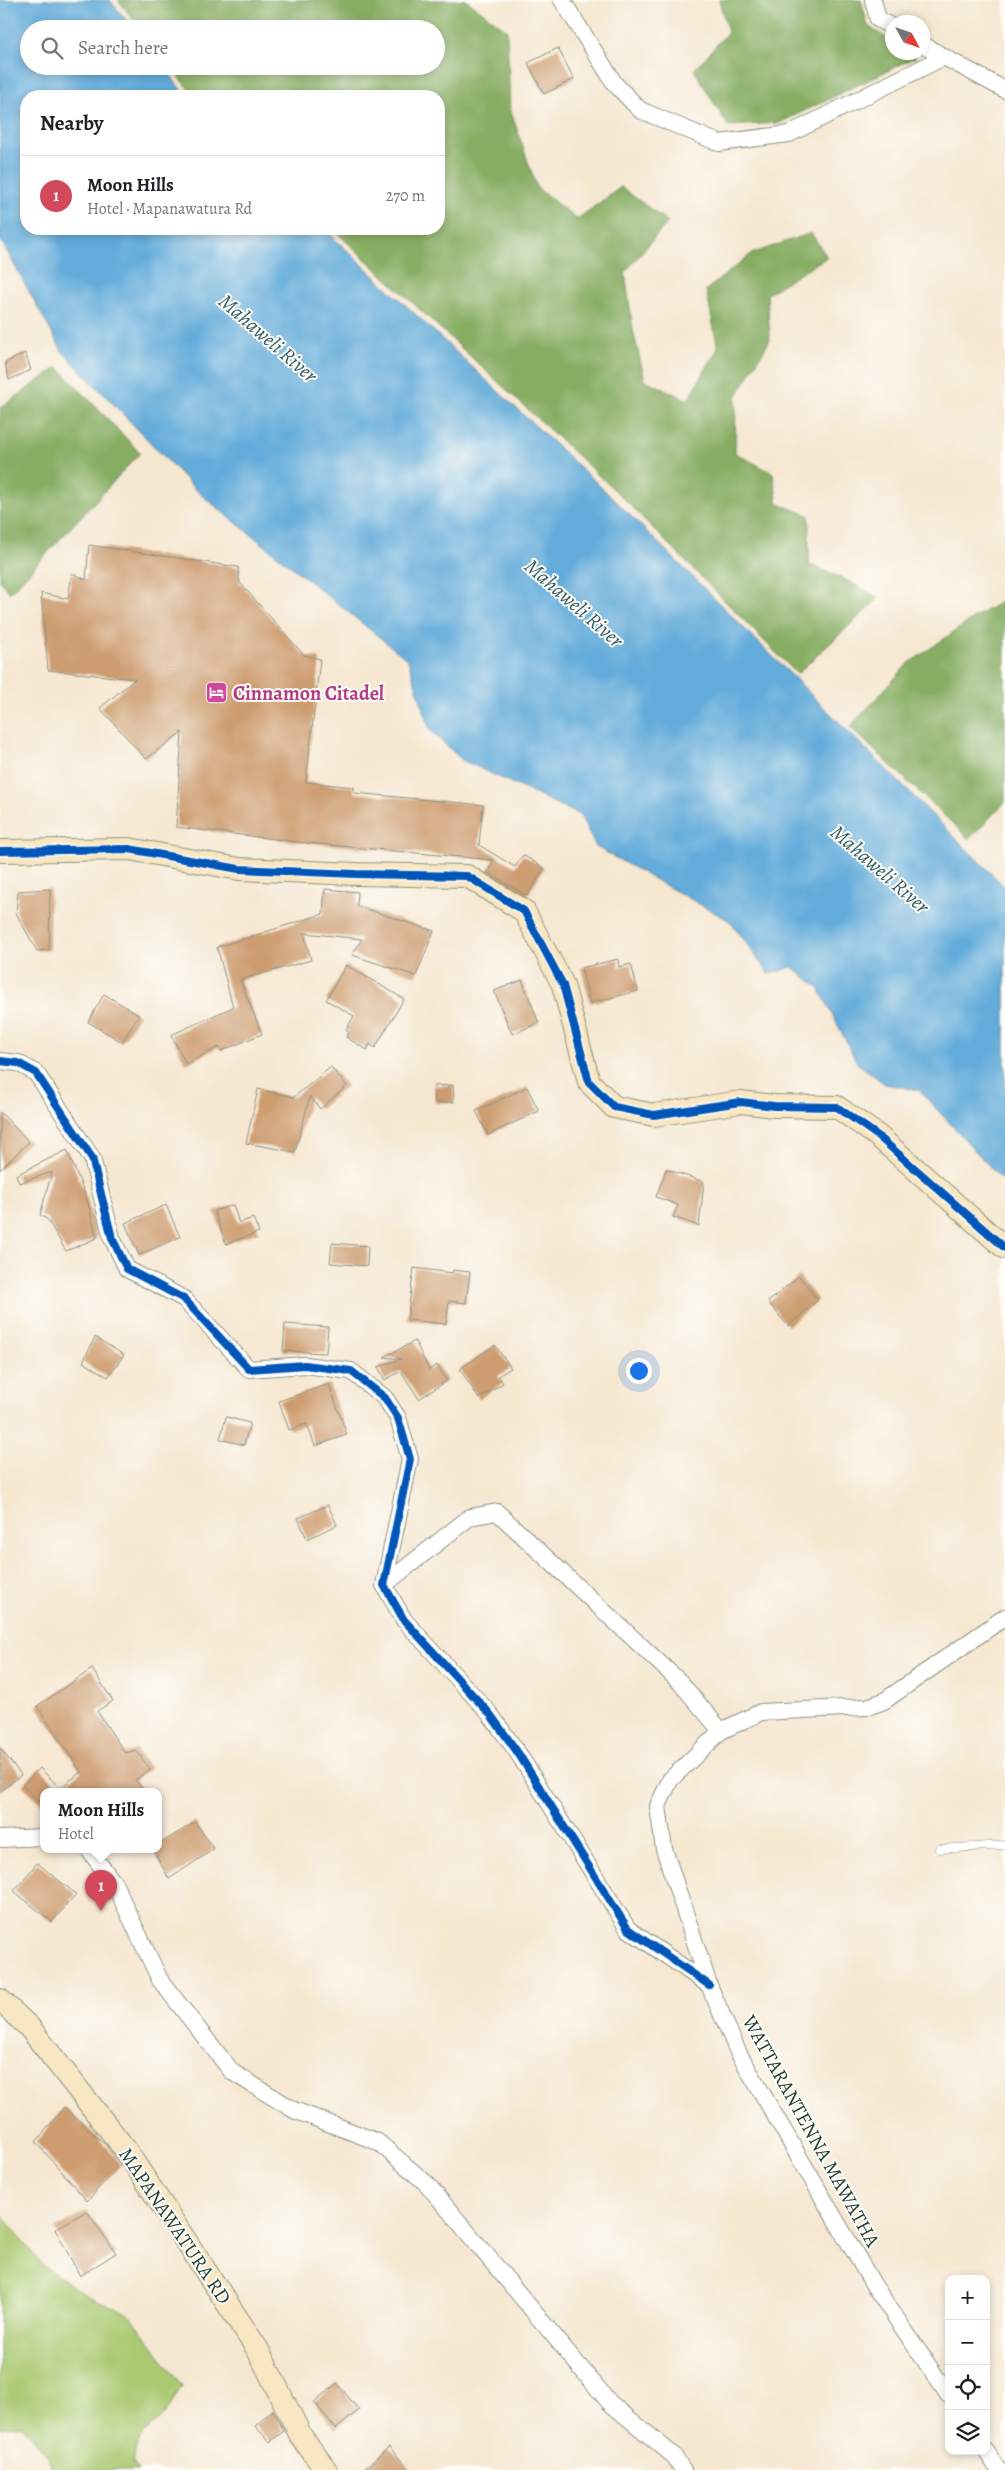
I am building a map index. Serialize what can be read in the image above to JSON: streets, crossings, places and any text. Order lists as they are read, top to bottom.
{
  "streets": {
    "street": ["WATTARANTENNA MAWATHA", "MAPANAWATURA RD"]
  },
  "water": ["Mahaweli River"],
  "places": {
    "hotel": ["Cinnamon Citadel"]
  },
  "north": "bottom right",
  "page": {
    "search": "Search here",
    "heading": "Nearby",
    "list": [
      {
        "mark": "1",
        "name": "Moon Hills",
        "note": "Hotel · Mapanawatura Rd",
        "value": "270 m"
      }
    ],
    "popup": ["Moon Hills", "Hotel"],
    "pins": "1",
    "map_buttons": ["+", "−"]
  }
}
